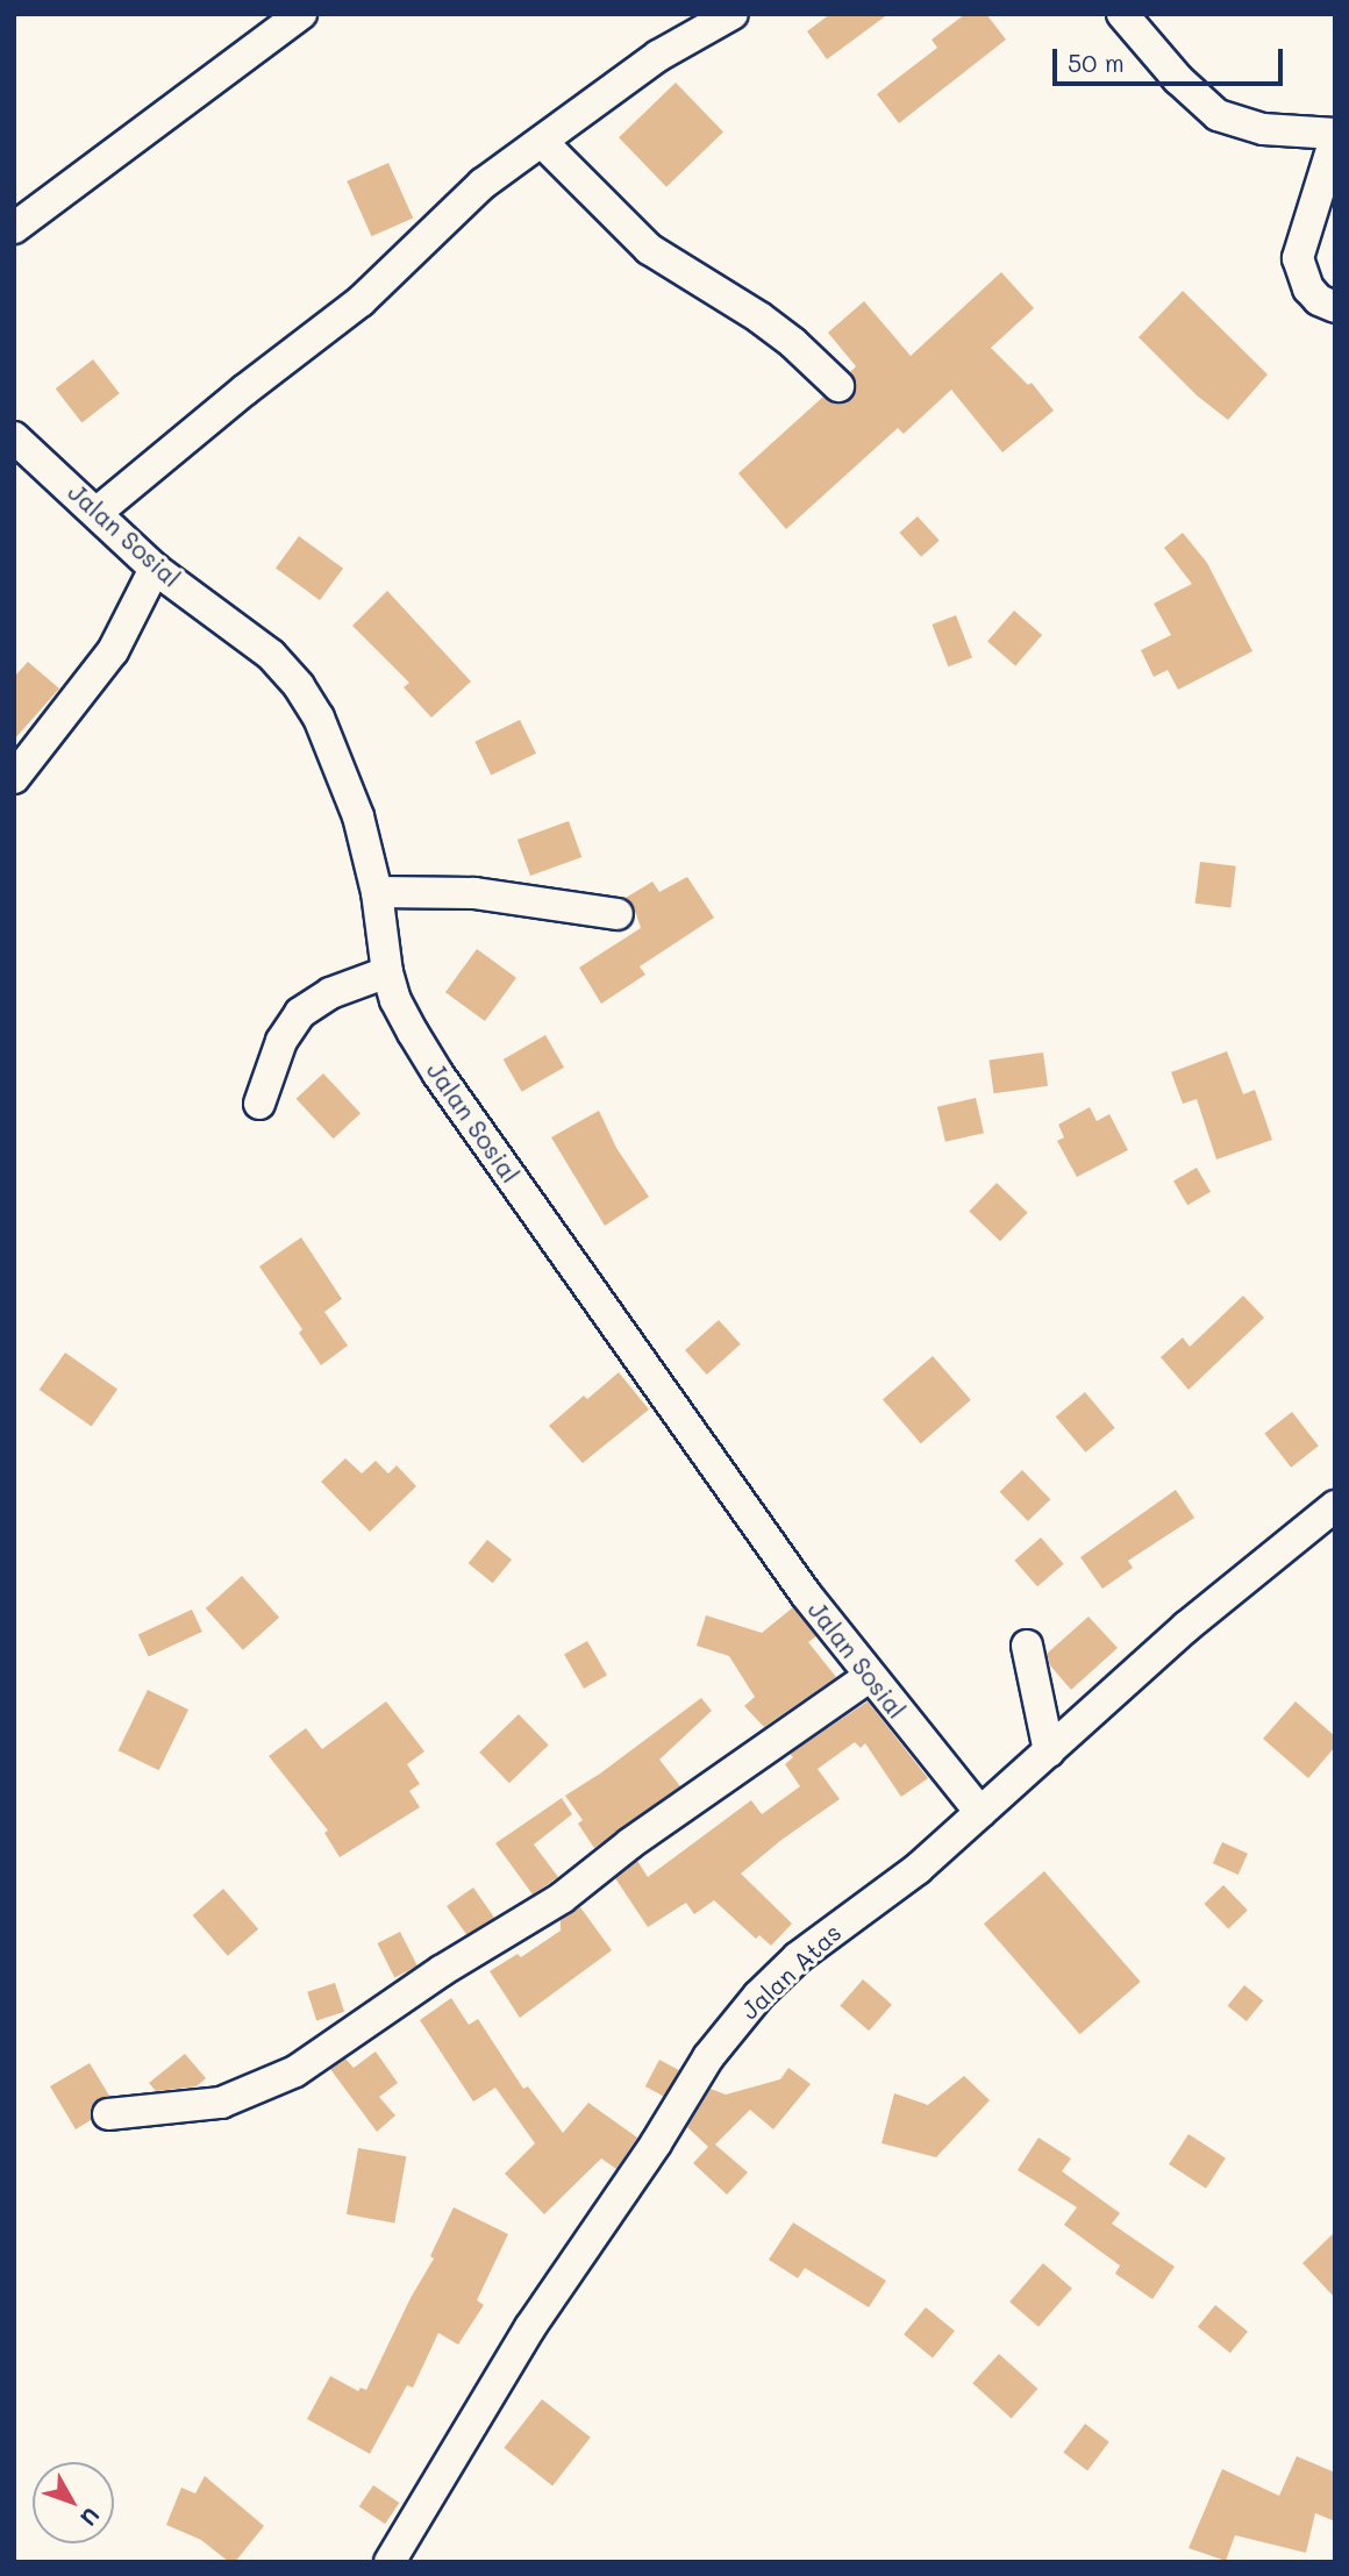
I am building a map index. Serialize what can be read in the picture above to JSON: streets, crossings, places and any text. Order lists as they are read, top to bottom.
{
  "streets": {
    "street": ["Jalan Sosial", "Jalan Atas"]
  },
  "crossings": [
    ["Jalan Sosial", "Jalan Atas"]
  ],
  "scale_bar": "50 m",
  "north": "bottom right"
}
